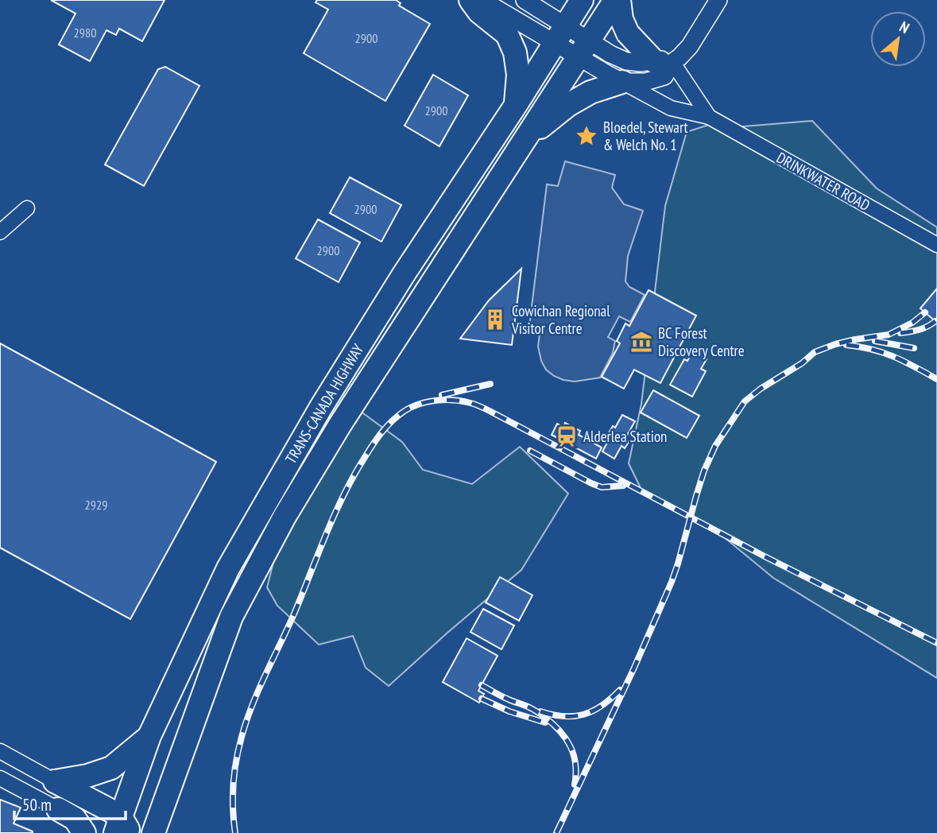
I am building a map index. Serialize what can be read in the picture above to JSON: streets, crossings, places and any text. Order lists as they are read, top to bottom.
{
  "streets": {
    "highway": ["TRANS-CANADA HIGHWAY"],
    "street": ["DRINKWATER ROAD"]
  },
  "places": {
    "place": ["Bloedel, Stewart & Welch No. 1"],
    "building": ["Cowichan Regional Visitor Centre"],
    "museum": ["BC Forest Discovery Centre"],
    "station": ["Alderlea Station"]
  },
  "house_numbers": [
    "2980",
    "2900",
    "2900",
    "2900",
    "2900",
    "2929"
  ],
  "scale_bar": "50 m",
  "north": "top right"
}
